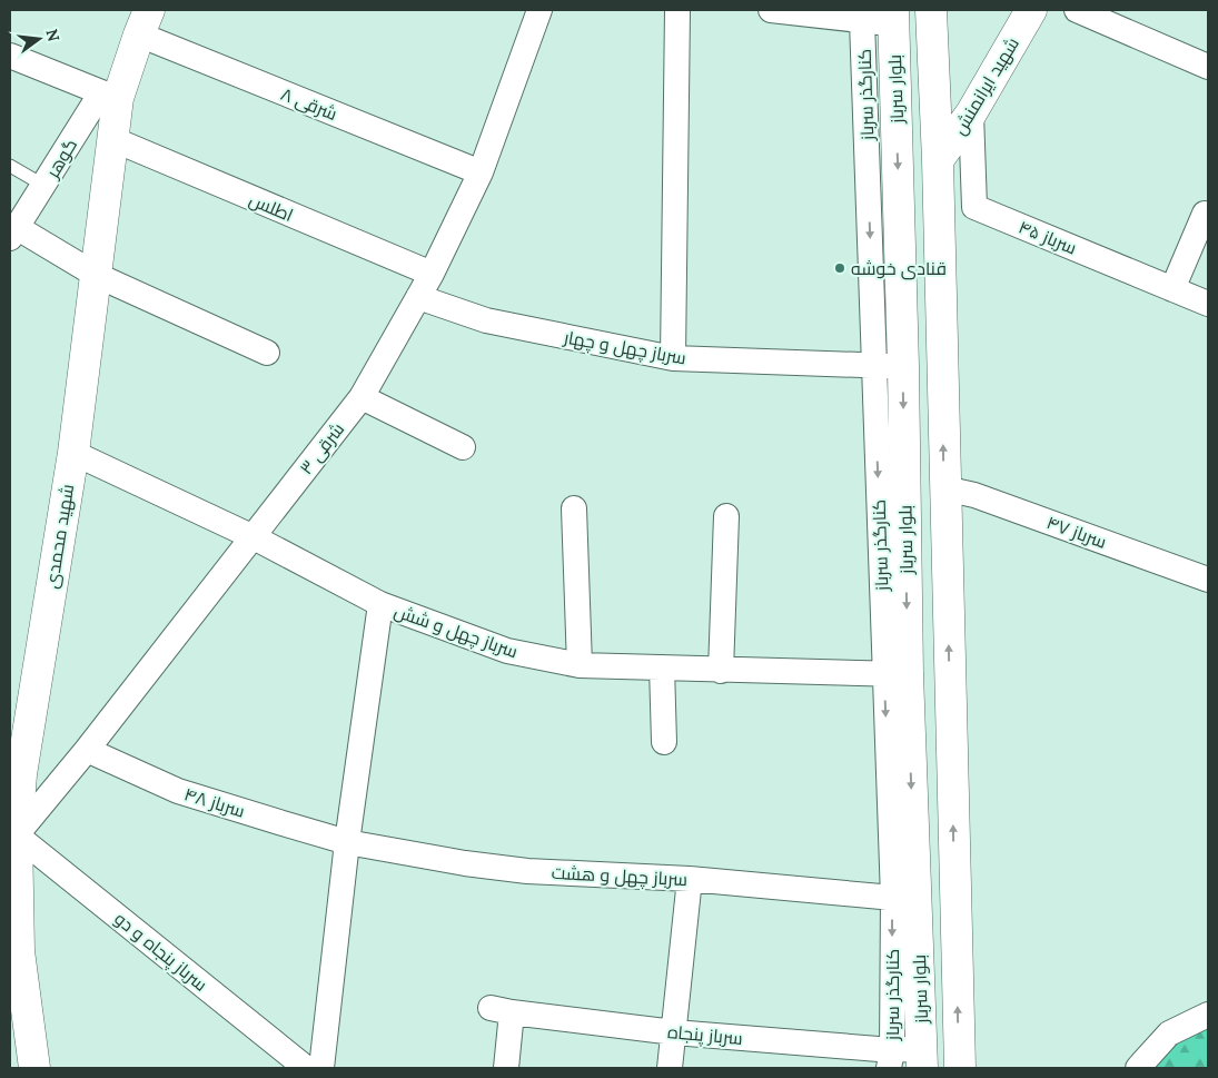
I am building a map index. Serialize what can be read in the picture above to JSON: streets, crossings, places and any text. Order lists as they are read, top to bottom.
{
  "streets": {
    "main road": ["شهید ایرانمنش", "بلوار سرباز", "شهید محمدی"],
    "street": [
      "کنارگذر سرباز",
      "۸ شرقی",
      "گوهر",
      "اطلس",
      "سرباز ۴۵",
      "سرباز چهل و چهار",
      "شرقی ۳",
      "سرباز ۴۷",
      "سرباز چهل و شش",
      "سرباز ۴۸",
      "سرباز چهل و هشت",
      "سرباز پنجاه و دو",
      "سرباز پنجاه"
    ]
  },
  "crossings": [
    ["شهید ایرانمنش", "بلوار سرباز"],
    ["شهید ایرانمنش", "سرباز ۴۵"],
    ["بلوار سرباز", "کنارگذر سرباز"],
    ["بلوار سرباز", "سرباز چهل و چهار"],
    ["بلوار سرباز", "سرباز ۴۷"],
    ["بلوار سرباز", "سرباز چهل و شش"],
    ["بلوار سرباز", "سرباز پنجاه"],
    ["کنارگذر سرباز", "سرباز چهل و چهار"],
    ["کنارگذر سرباز", "سرباز چهل و شش"],
    ["کنارگذر سرباز", "سرباز چهل و هشت"],
    ["کنارگذر سرباز", "سرباز پنجاه"],
    ["۸ شرقی", "شرقی ۳"],
    ["۸ شرقی", "شهید محمدی"],
    ["گوهر", "شهید محمدی"],
    ["اطلس", "شرقی ۳"],
    ["اطلس", "شهید محمدی"],
    ["سرباز چهل و چهار", "شرقی ۳"],
    ["شرقی ۳", "شهید محمدی"],
    ["شرقی ۳", "سرباز چهل و شش"],
    ["شرقی ۳", "سرباز ۴۸"],
    ["شرقی ۳", "سرباز پنجاه و دو"],
    ["شهید محمدی", "سرباز چهل و شش"],
    ["شهید محمدی", "سرباز پنجاه و دو"],
    ["سرباز ۴۸", "سرباز چهل و هشت"]
  ],
  "places": ["قنادی خوشه"],
  "north": "right"
}
